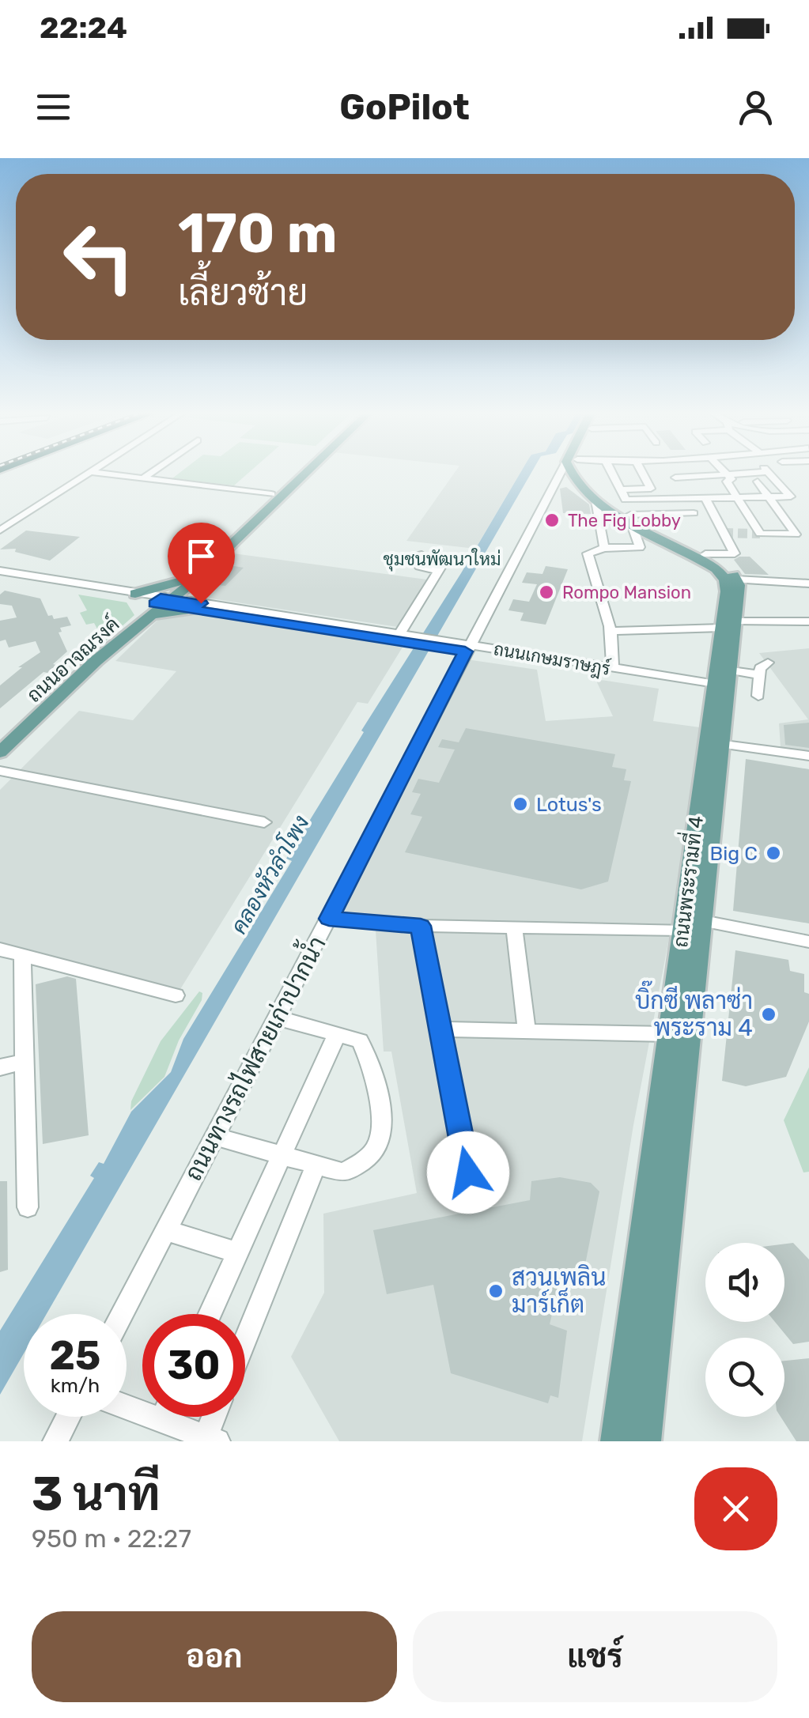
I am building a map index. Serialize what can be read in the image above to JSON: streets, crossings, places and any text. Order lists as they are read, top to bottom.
{
  "streets": {
    "main road": ["ถนนอาจณรงค์", "ถนนพระรามที่ 4"],
    "street": ["ถนนเกษมราษฎร์", "ถนนทางรถไฟสายเก่าปากน้ำ"]
  },
  "crossings": [
    ["ถนนเกษมราษฎร์", "ถนนอาจณรงค์"],
    ["ถนนเกษมราษฎร์", "ถนนพระรามที่ 4"],
    ["ถนนเกษมราษฎร์", "ถนนทางรถไฟสายเก่าปากน้ำ"]
  ],
  "districts": ["ชุมชนพัฒนาใหม่"],
  "water": ["คลองหัวลำโพง"],
  "places": [
    "The Fig Lobby",
    "Rompo Mansion",
    "Lotus's",
    "Big C",
    "บิ๊กซี พลาซ่า พระราม 4",
    "สวนเพลิน มาร์เก็ต"
  ],
  "page": {
    "status": "22:24",
    "header": "GoPilot",
    "turn": ["170 m", "เลี้ยวซ้าย"],
    "speed": "25 km/h",
    "limit": "30",
    "heading": ["3 นาที", "950 m · 22:27"],
    "buttons": ["ออก", "แชร์"]
  }
}
